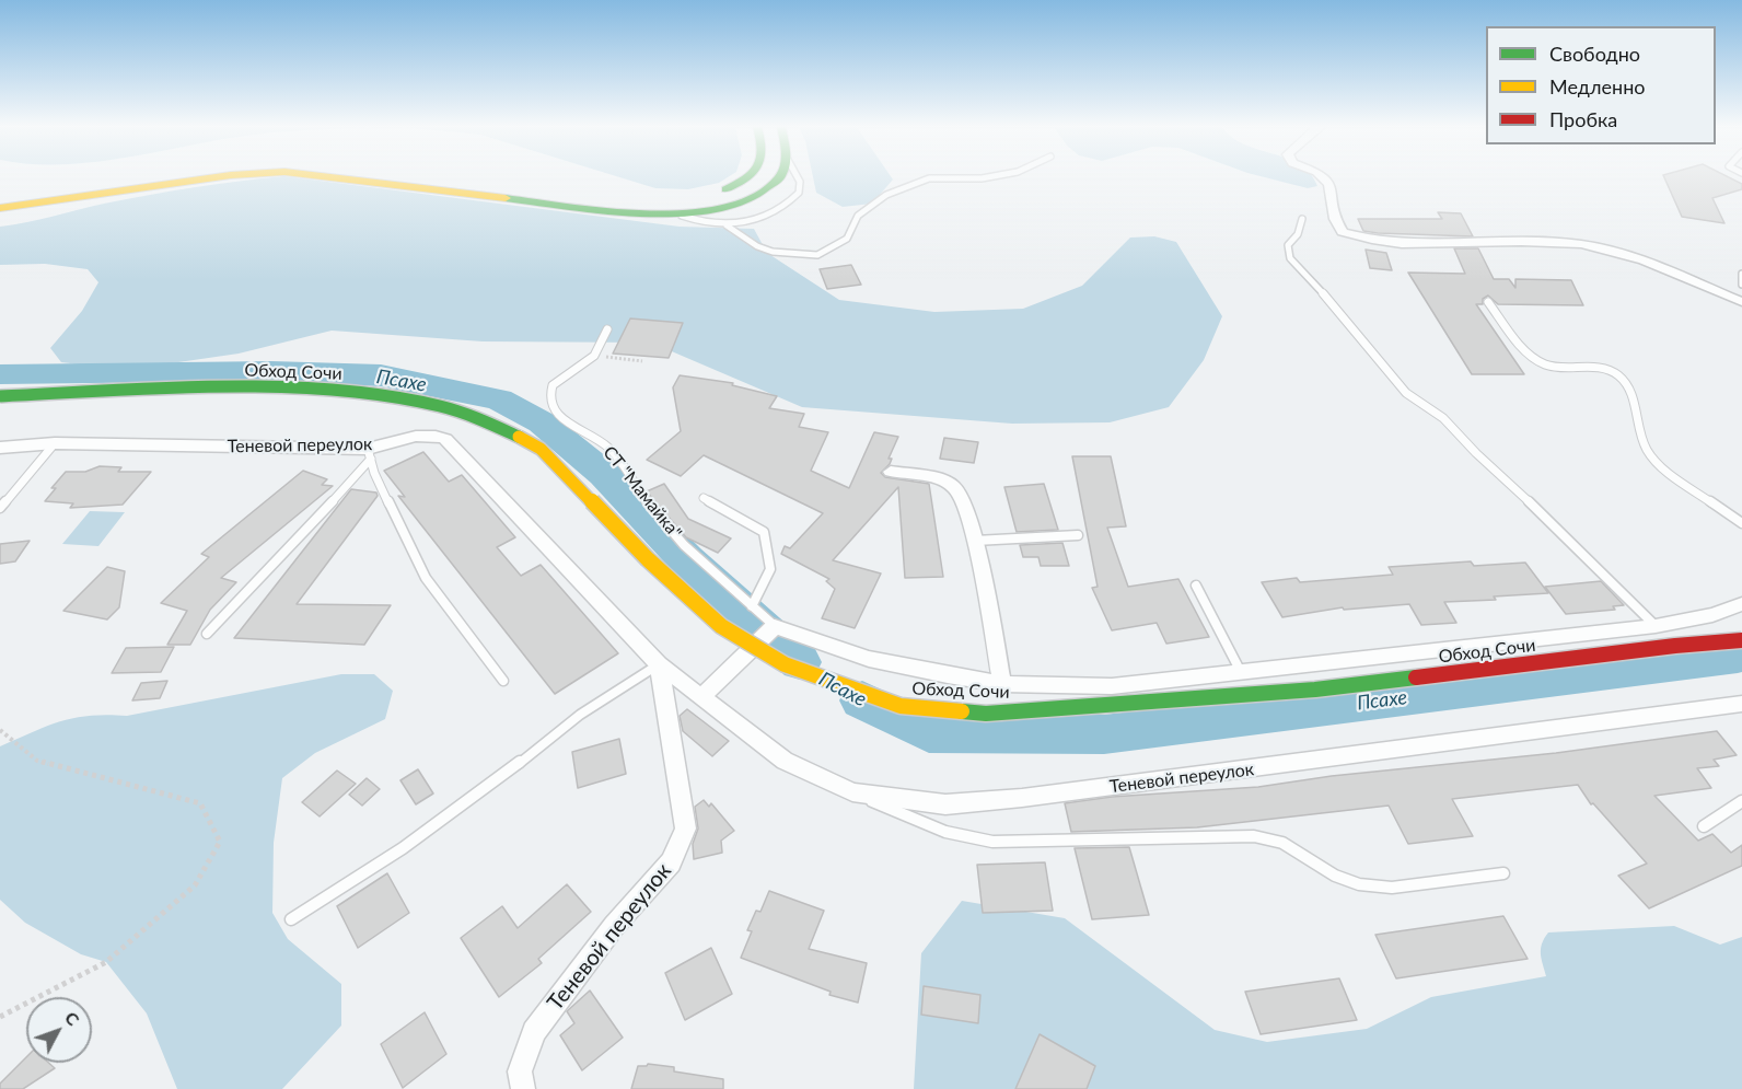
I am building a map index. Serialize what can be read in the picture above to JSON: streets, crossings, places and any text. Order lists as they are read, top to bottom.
{
  "streets": {
    "highway": ["Обход Сочи"],
    "street": ["Теневой переулок"],
    "lane": ["СТ \"Мамайка\""]
  },
  "water": ["Псахе"],
  "legend": ["Свободно", "Медленно", "Пробка"],
  "north": "top right"
}
